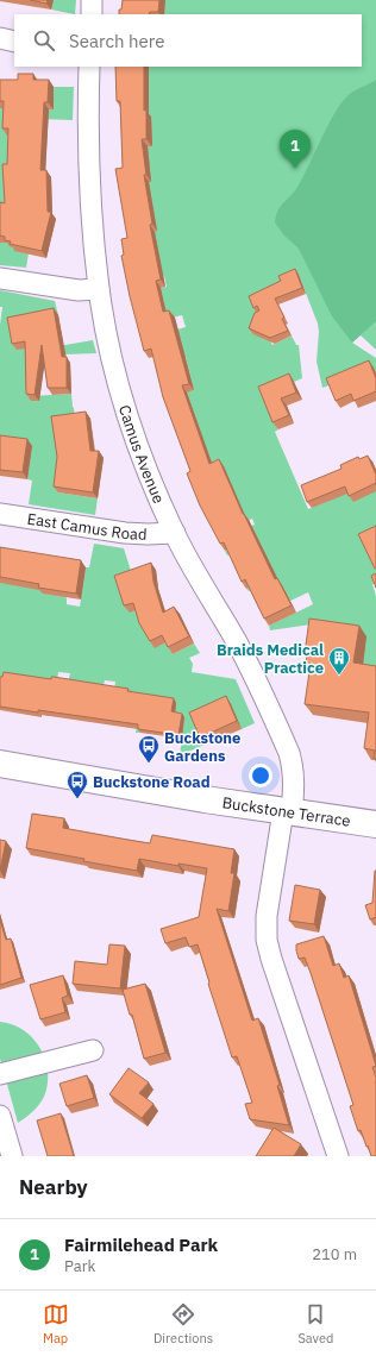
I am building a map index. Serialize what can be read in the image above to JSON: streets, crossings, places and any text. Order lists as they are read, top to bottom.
{
  "streets": {
    "main road": ["Buckstone Terrace"],
    "street": ["Camus Avenue", "East Camus Road"]
  },
  "crossings": [
    ["Camus Avenue", "East Camus Road"],
    ["Camus Avenue", "Buckstone Terrace"]
  ],
  "places": {
    "building": ["Braids Medical Practice"],
    "bus stop": ["Buckstone Gardens", "Buckstone Road"]
  },
  "page": {
    "search": "Search here",
    "pins": "1",
    "heading": "Nearby",
    "list": [
      {
        "mark": "1",
        "name": "Fairmilehead Park",
        "note": "Park",
        "value": "210 m"
      }
    ],
    "nav": ["Map", "Directions", "Saved"]
  }
}
